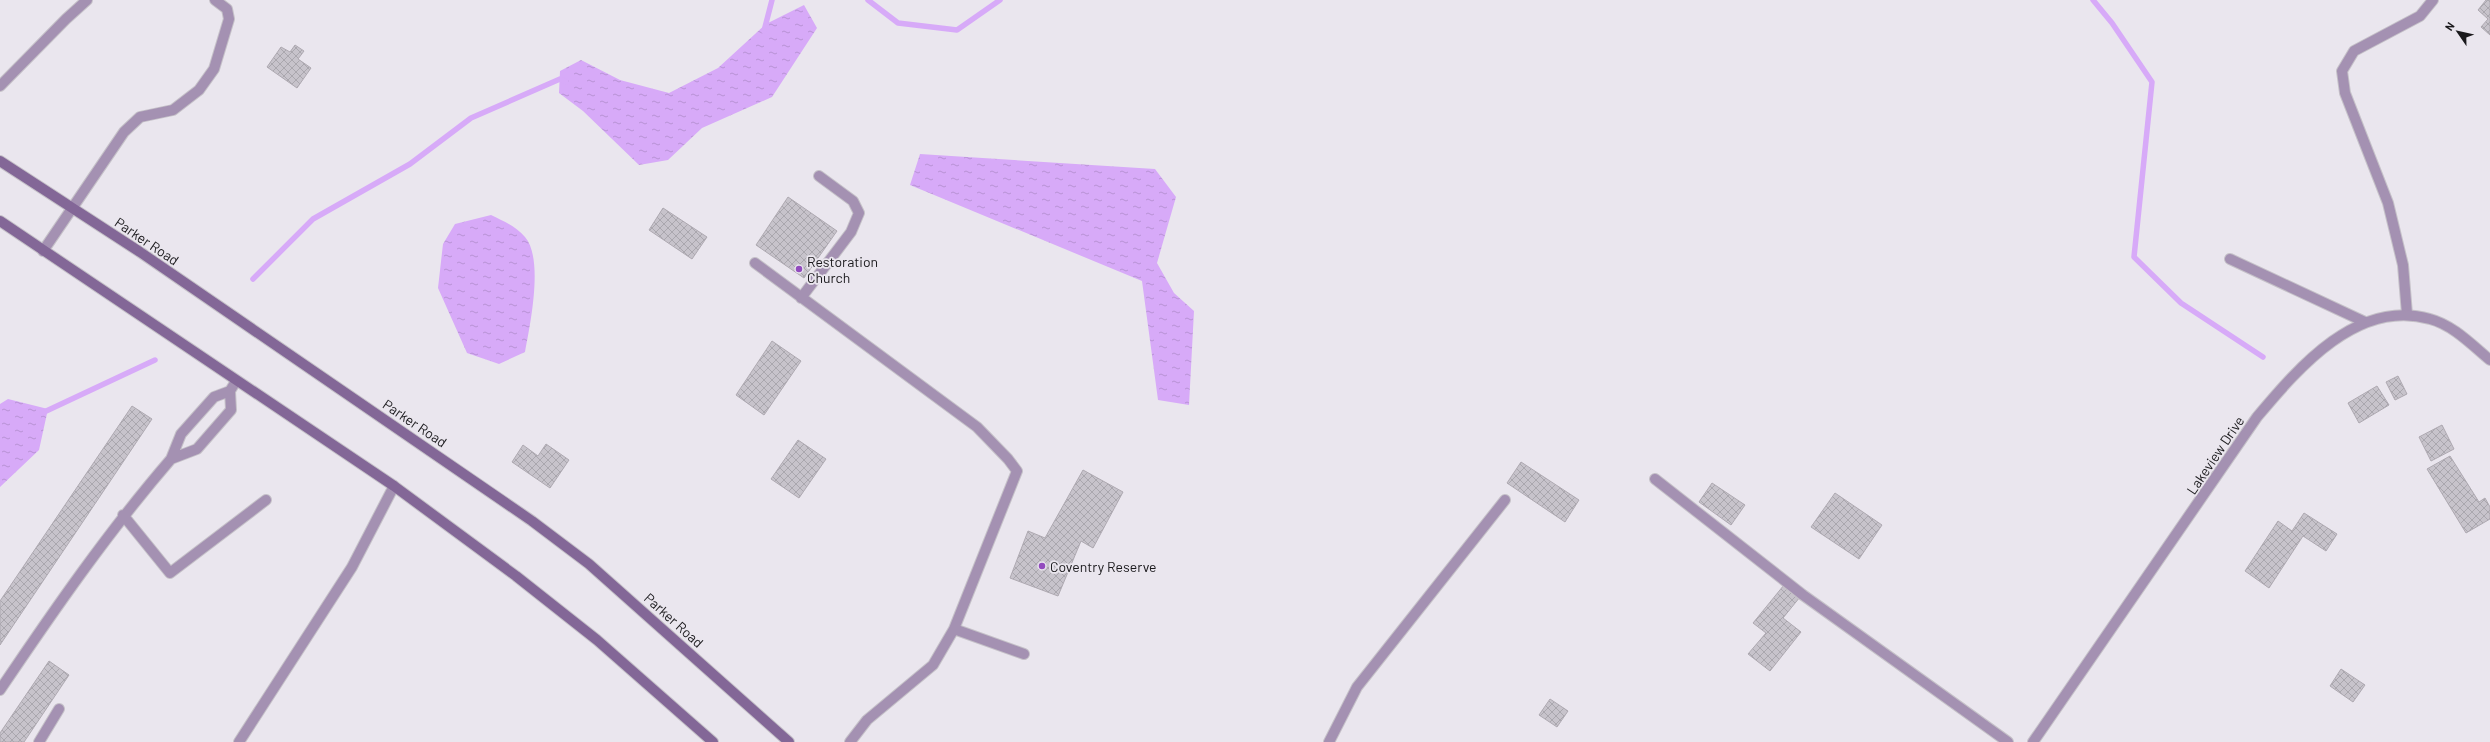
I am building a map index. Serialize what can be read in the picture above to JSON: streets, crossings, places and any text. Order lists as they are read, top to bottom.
{
  "streets": {
    "main road": ["Parker Road"],
    "street": ["Lakeview Drive"]
  },
  "places": ["Restoration Church", "Coventry Reserve"],
  "north": "top left"
}
